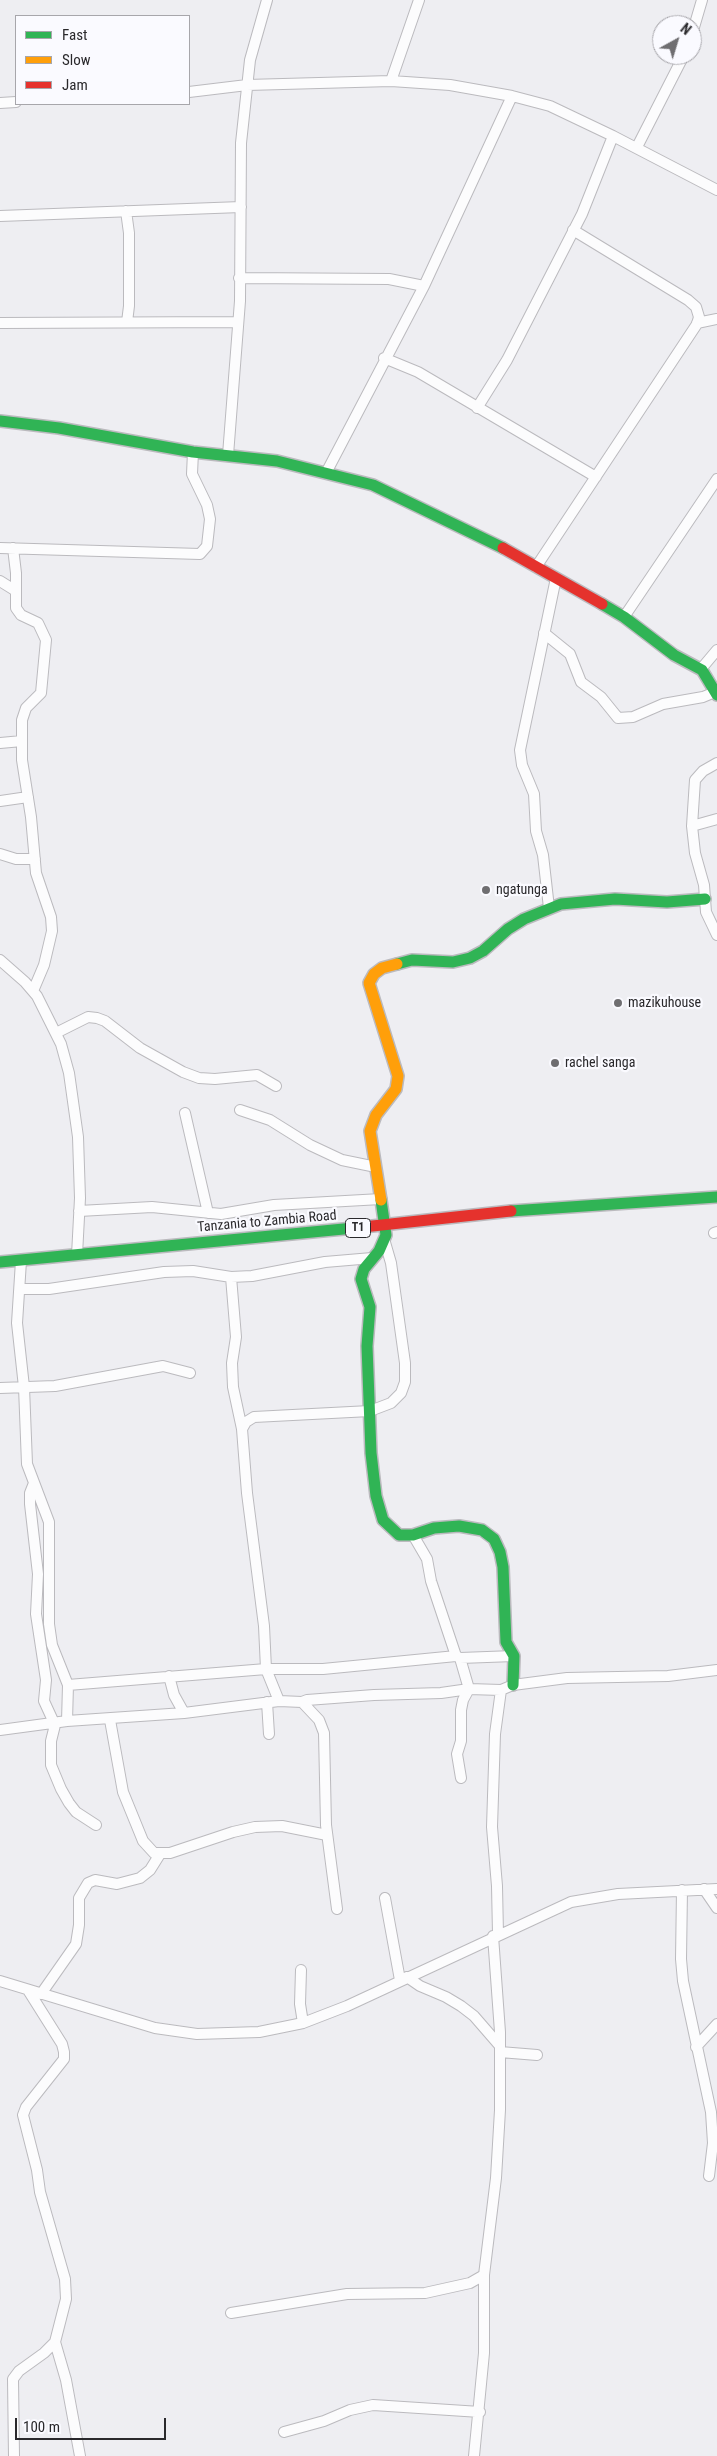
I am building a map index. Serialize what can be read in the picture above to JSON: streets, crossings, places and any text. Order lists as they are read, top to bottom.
{
  "streets": {
    "main road": ["Tanzania to Zambia Road", "T1"]
  },
  "places": ["ngatunga", "mazikuhouse", "rachel sanga"],
  "legend": ["Fast", "Slow", "Jam"],
  "scale_bar": "100 m",
  "north": "top right"
}
